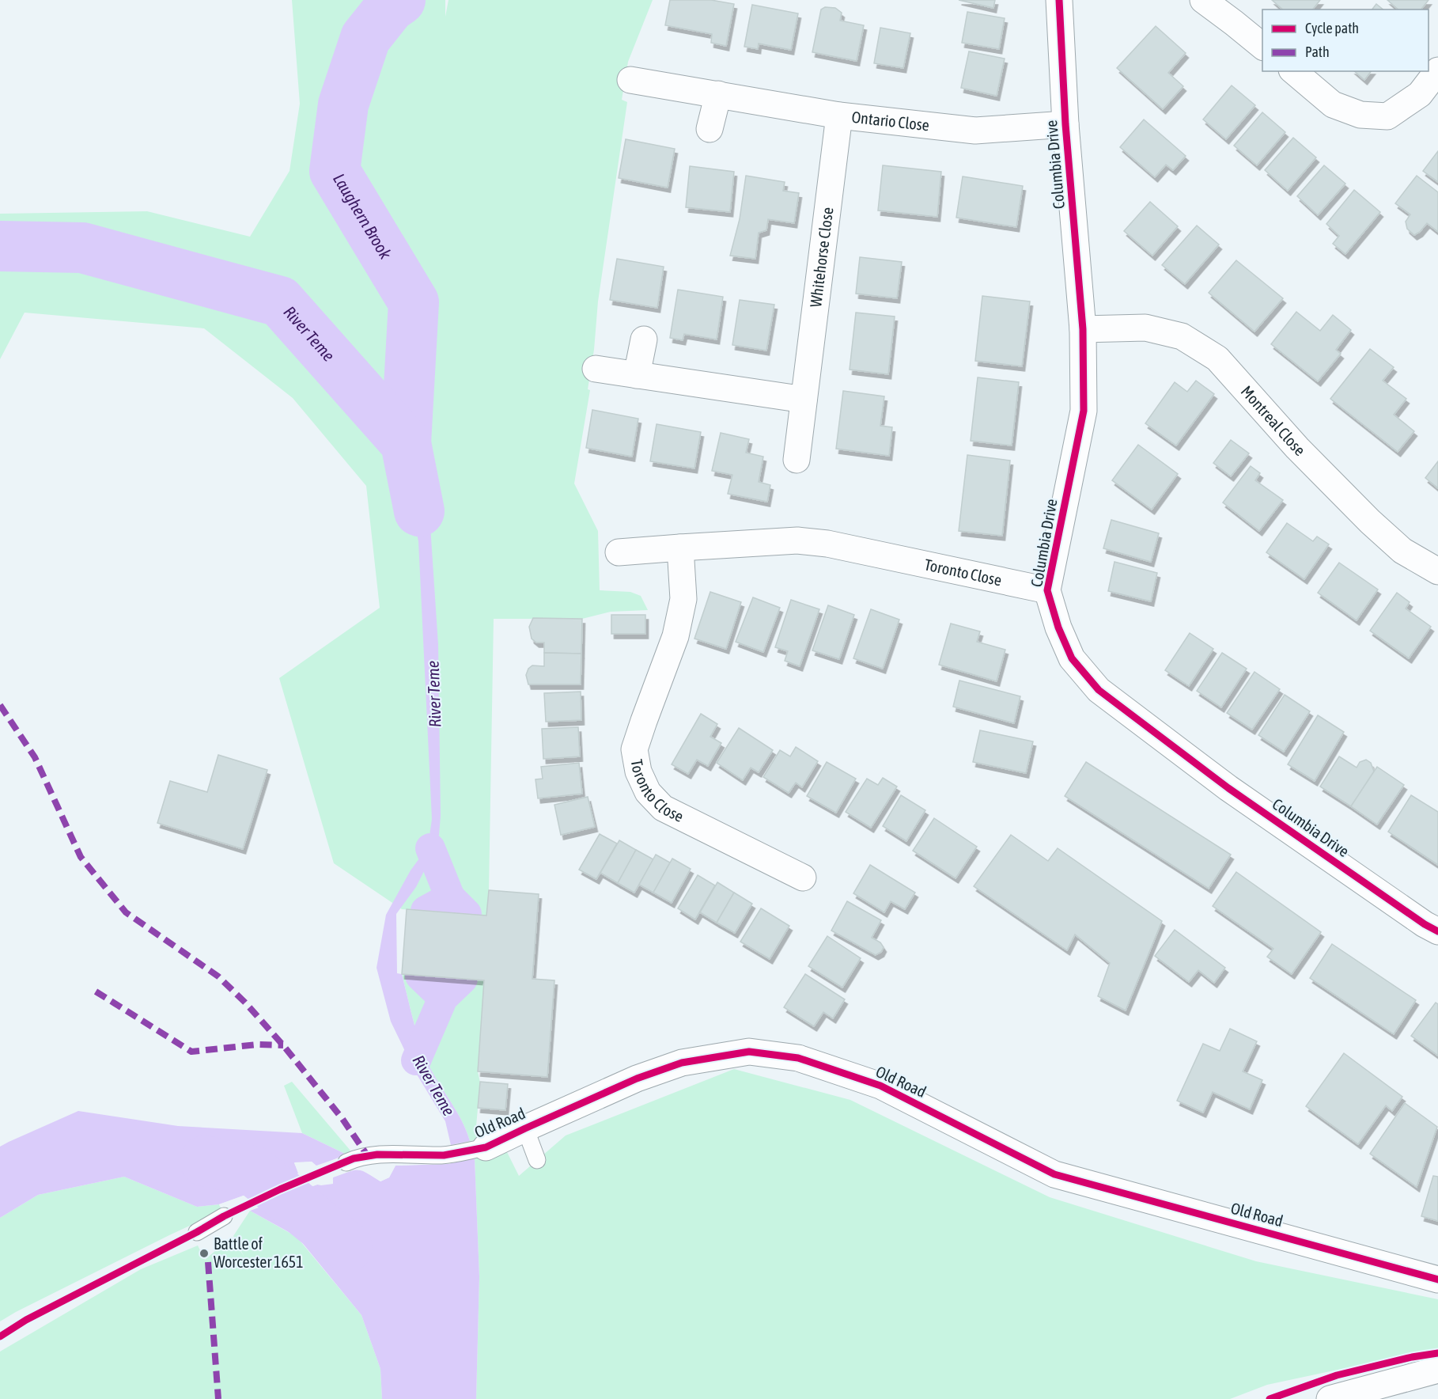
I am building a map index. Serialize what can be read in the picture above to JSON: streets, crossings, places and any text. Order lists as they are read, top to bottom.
{
  "streets": {
    "street": [
      "Ontario Close",
      "Columbia Drive",
      "Whitehorse Close",
      "Montreal Close",
      "Toronto Close",
      "Old Road"
    ]
  },
  "crossings": [
    ["Ontario Close", "Columbia Drive"],
    ["Ontario Close", "Whitehorse Close"],
    ["Columbia Drive", "Montreal Close"],
    ["Columbia Drive", "Toronto Close"]
  ],
  "water": ["Laughern Brook", "River Teme"],
  "places": ["Battle of Worcester 1651"],
  "legend": ["Cycle path", "Path"]
}
